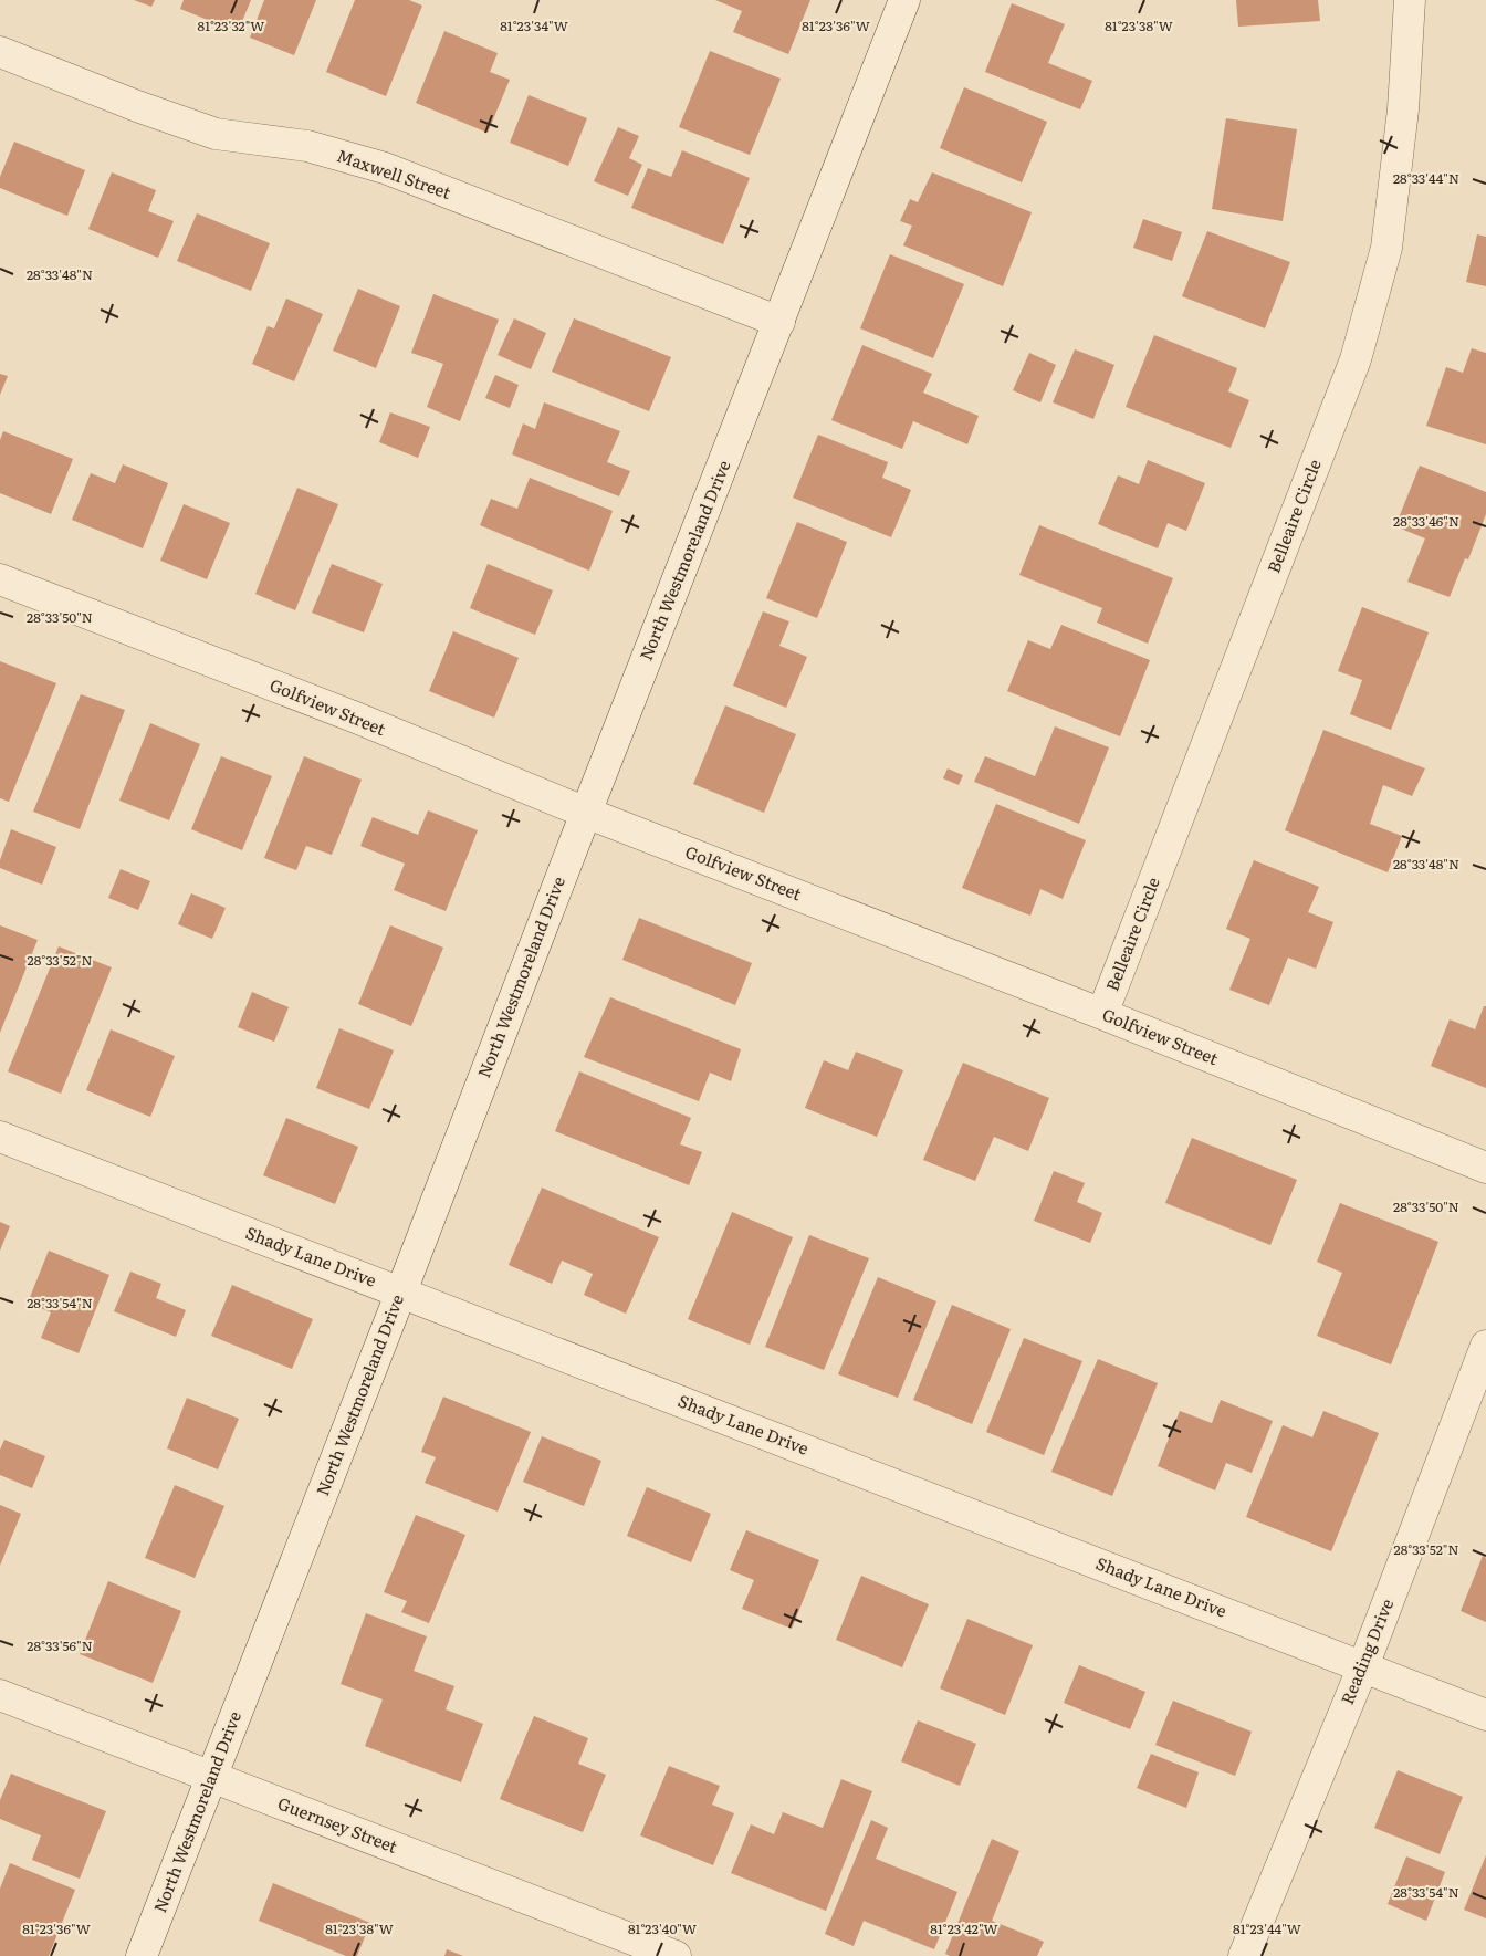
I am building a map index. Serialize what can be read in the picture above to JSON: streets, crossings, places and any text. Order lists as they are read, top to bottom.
{
  "streets": {
    "street": [
      "Maxwell Street",
      "Belleaire Circle",
      "North Westmoreland Drive",
      "Golfview Street",
      "Shady Lane Drive",
      "Reading Drive",
      "Guernsey Street"
    ]
  },
  "crossings": [
    ["Maxwell Street", "North Westmoreland Drive"],
    ["Belleaire Circle", "Golfview Street"],
    ["North Westmoreland Drive", "Golfview Street"],
    ["North Westmoreland Drive", "Shady Lane Drive"],
    ["North Westmoreland Drive", "Guernsey Street"],
    ["Shady Lane Drive", "Reading Drive"]
  ],
  "coordinates": [
    "81°23'32\"W",
    "81°23'34\"W",
    "81°23'36\"W",
    "81°23'38\"W",
    "28°33'44\"N",
    "28°33'48\"N",
    "28°33'46\"N",
    "28°33'50\"N",
    "28°33'52\"N",
    "28°33'54\"N",
    "28°33'56\"N",
    "81°23'40\"W",
    "81°23'42\"W",
    "81°23'44\"W"
  ]
}
